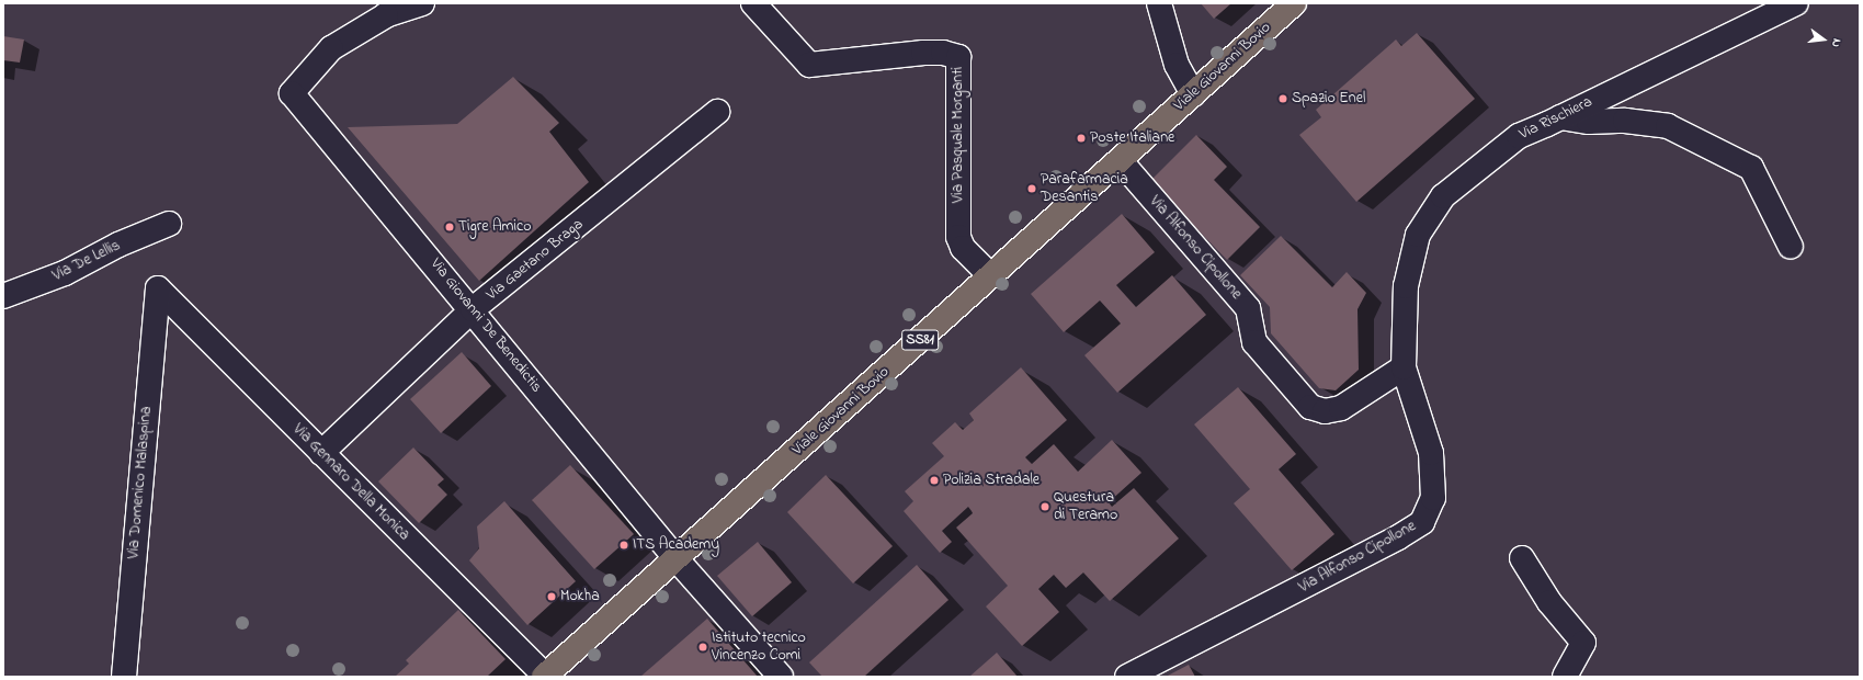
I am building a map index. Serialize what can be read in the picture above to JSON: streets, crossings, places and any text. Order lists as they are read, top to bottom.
{
  "streets": {
    "main road": ["Viale Giovanni Bovio", "SS81"],
    "street": [
      "Via Rischiera",
      "Via Pasquale Morganti",
      "Via Alfonso Cipollone",
      "Via Gaetano Braga",
      "Via De Lellis",
      "Via Giovanni De Benedictis",
      "Via Domenico Malaspina",
      "Via Gennaro Della Monica"
    ]
  },
  "crossings": [
    ["Viale Giovanni Bovio", "Via Pasquale Morganti"],
    ["Viale Giovanni Bovio", "Via Alfonso Cipollone"],
    ["Viale Giovanni Bovio", "Via Giovanni De Benedictis"],
    ["Viale Giovanni Bovio", "Via Gennaro Della Monica"],
    ["Via Rischiera", "Via Alfonso Cipollone"],
    ["Via Gaetano Braga", "Via Giovanni De Benedictis"],
    ["Via Gaetano Braga", "Via Gennaro Della Monica"],
    ["Via Domenico Malaspina", "Via Gennaro Della Monica"]
  ],
  "places": [
    "Spazio Enel",
    "Poste Italiane",
    "Parafarmacia Desantis",
    "Tigre Amico",
    "Polizia Stradale",
    "Questura di Teramo",
    "ITS Academy",
    "Mokha",
    "Istituto tecnico Vincenzo Comi"
  ],
  "north": "right"
}
